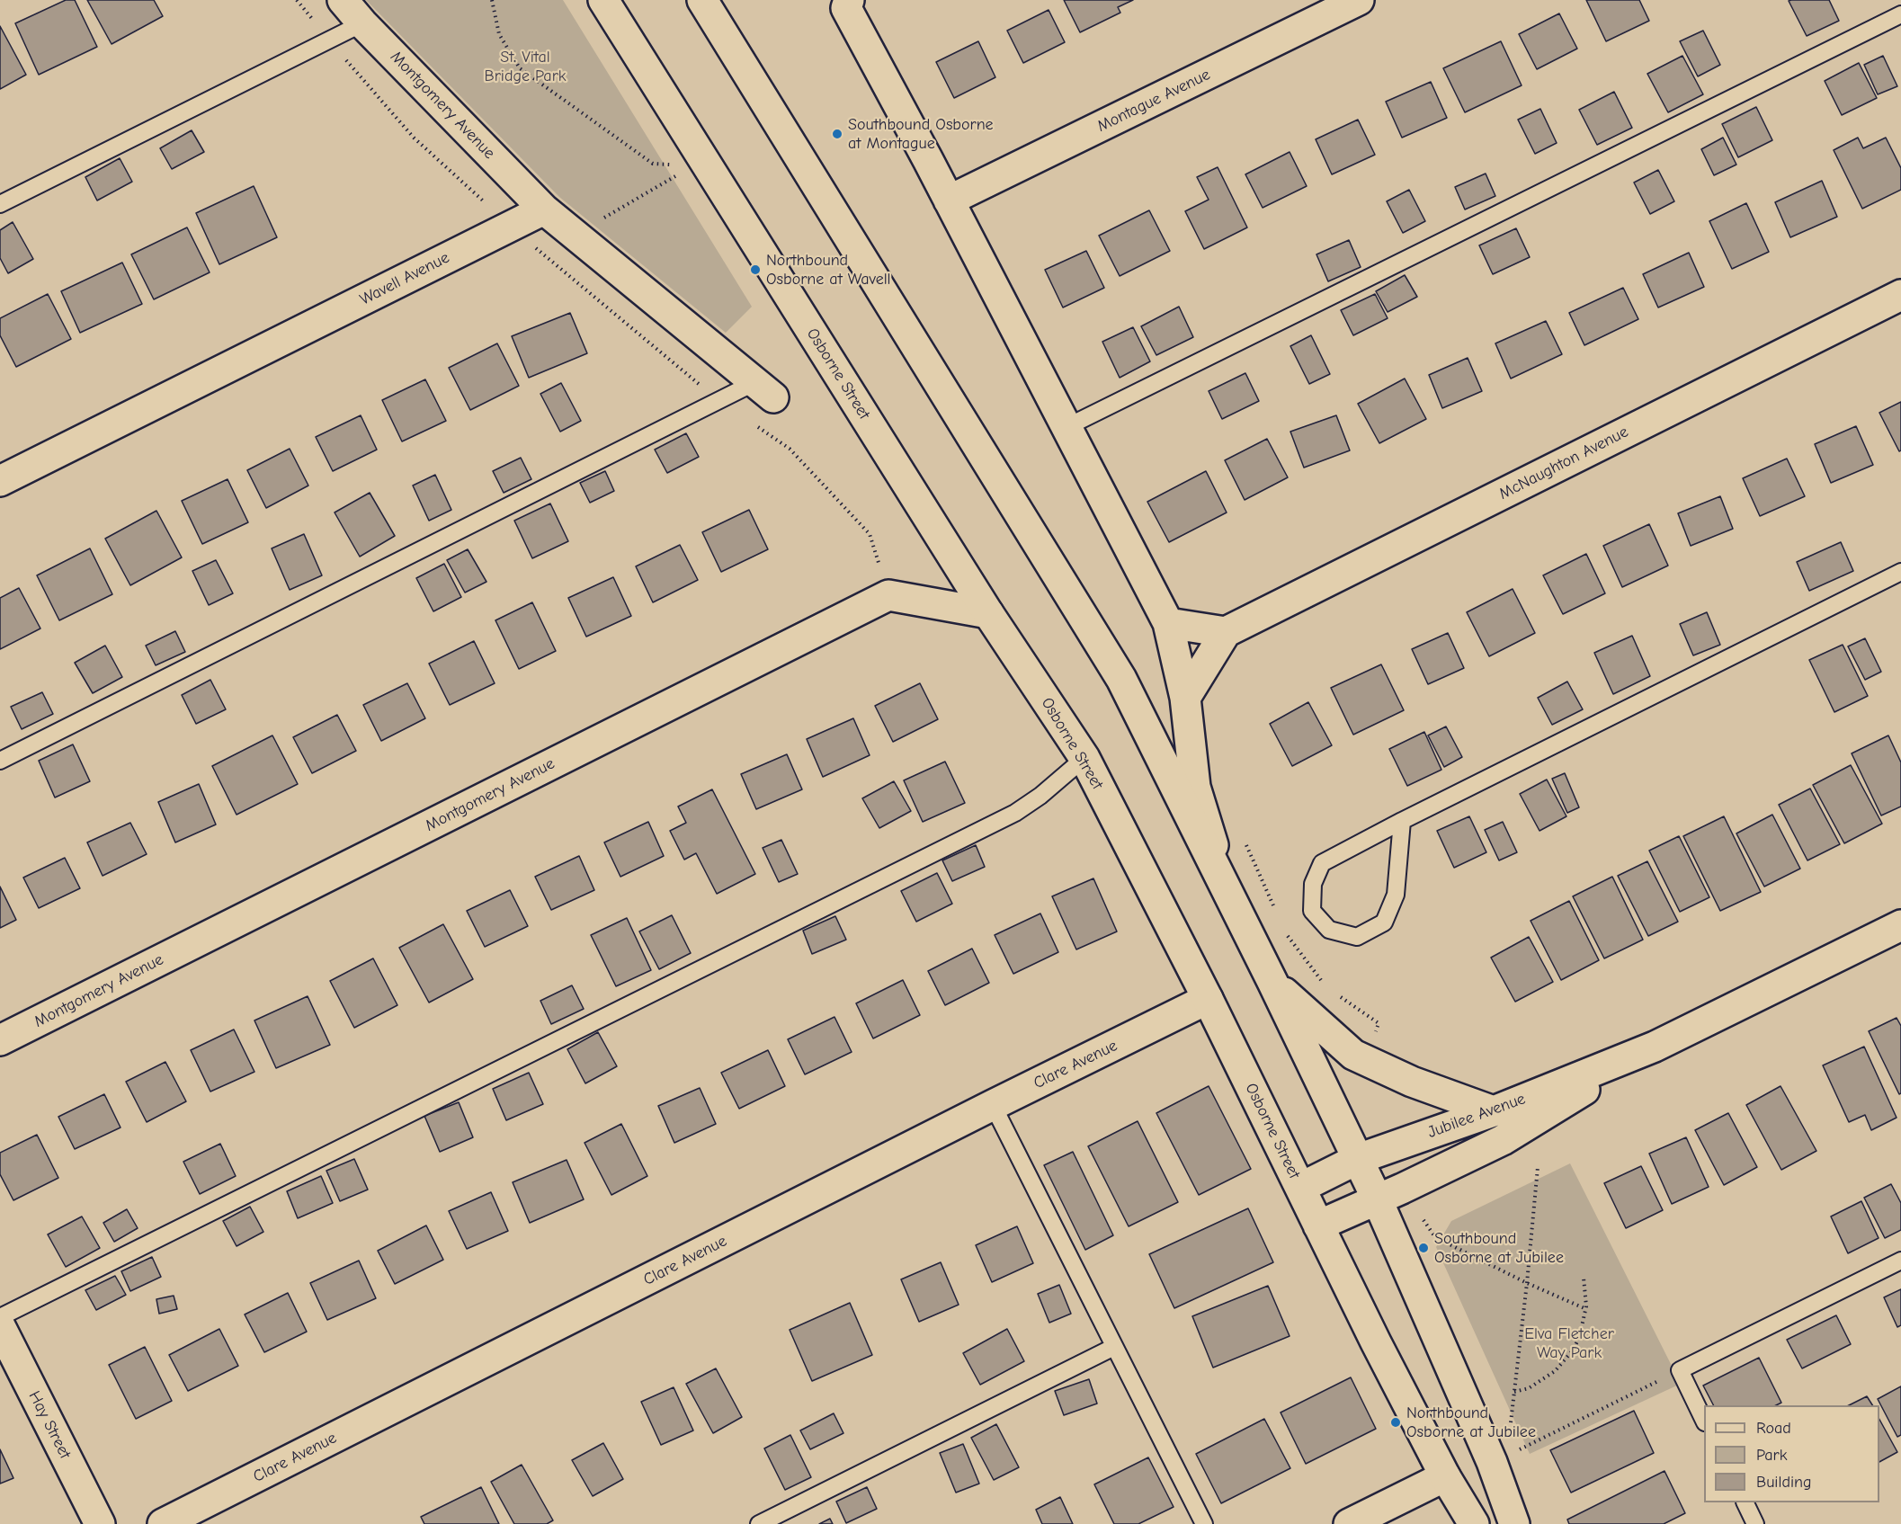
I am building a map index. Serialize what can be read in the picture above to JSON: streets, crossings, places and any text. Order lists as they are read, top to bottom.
{
  "streets": {
    "street": [
      "Montague Avenue",
      "Montgomery Avenue",
      "Wavell Avenue",
      "Osborne Street",
      "McNaughton Avenue",
      "Clare Avenue",
      "Jubilee Avenue",
      "Hay Street"
    ]
  },
  "crossings": [
    ["Montgomery Avenue", "Wavell Avenue"],
    ["Montgomery Avenue", "Osborne Street"],
    ["Osborne Street", "Clare Avenue"],
    ["Osborne Street", "Jubilee Avenue"]
  ],
  "parks": ["St. Vital Bridge Park", "Elva Fletcher Way Park"],
  "places": [
    "Southbound Osborne at Montague",
    "Northbound Osborne at Wavell",
    "Southbound Osborne at Jubilee",
    "Northbound Osborne at Jubilee"
  ],
  "legend": ["Road", "Park", "Building"]
}
